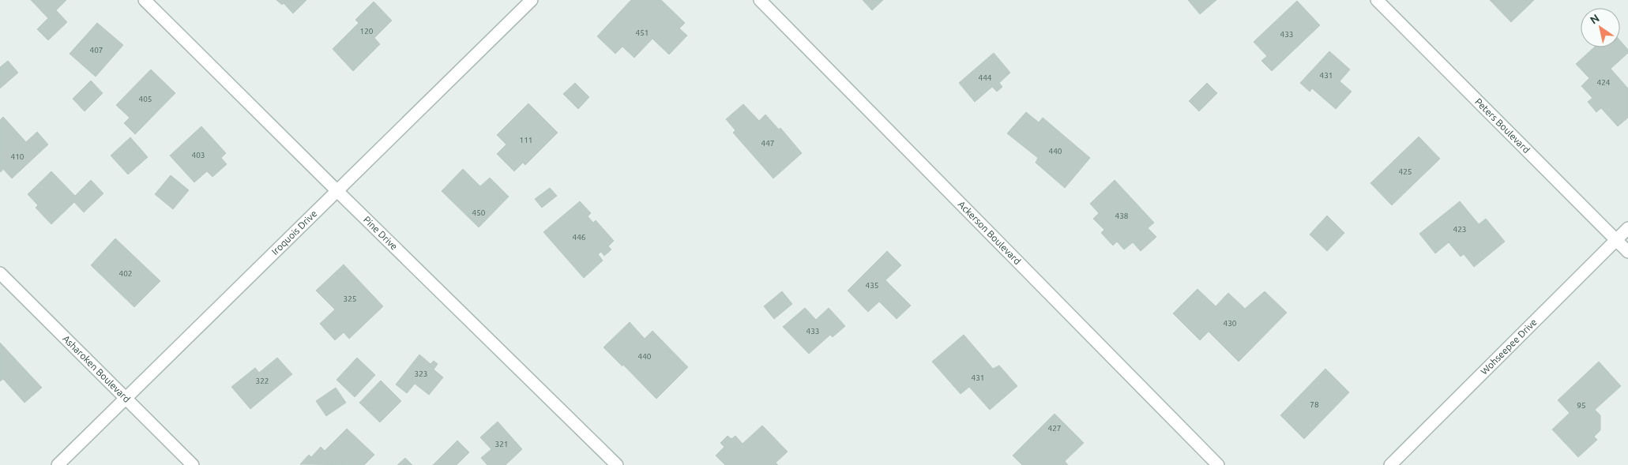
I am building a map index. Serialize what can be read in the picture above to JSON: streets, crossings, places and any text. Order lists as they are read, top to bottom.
{
  "streets": {
    "street": [
      "Peters Boulevard",
      "Iroquois Drive",
      "Ackerson Boulevard",
      "Pine Drive",
      "Wohseepee Drive",
      "Asharoken Boulevard"
    ]
  },
  "crossings": [
    ["Peters Boulevard", "Wohseepee Drive"],
    ["Iroquois Drive", "Pine Drive"],
    ["Iroquois Drive", "Asharoken Boulevard"]
  ],
  "house_numbers": [
    "120",
    "451",
    "433",
    "407",
    "431",
    "444",
    "424",
    "405",
    "111",
    "447",
    "440",
    "403",
    "410",
    "425",
    "450",
    "438",
    "423",
    "446",
    "402",
    "435",
    "325",
    "430",
    "433",
    "440",
    "323",
    "431",
    "322",
    "78",
    "95",
    "427",
    "321"
  ],
  "north": "top left"
}
